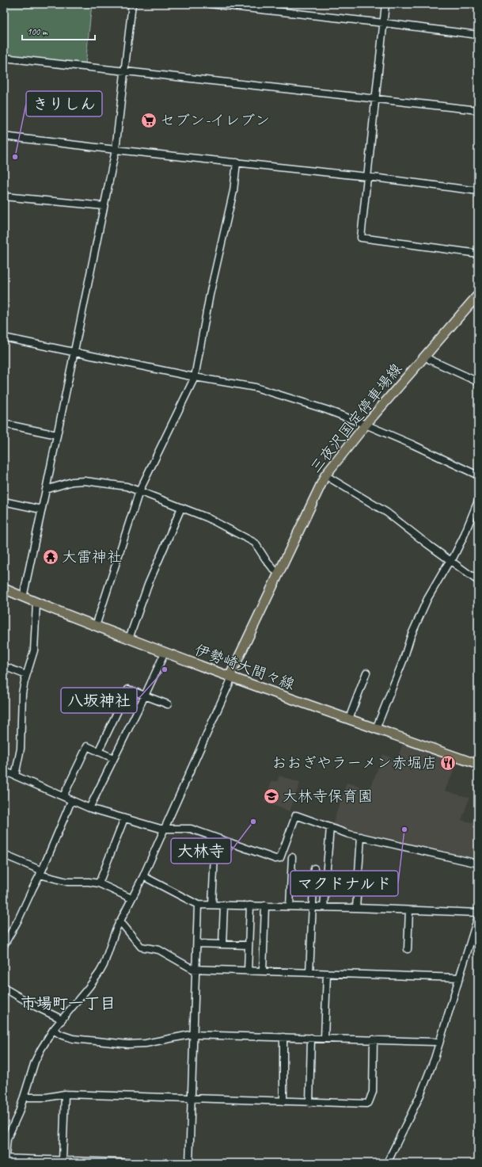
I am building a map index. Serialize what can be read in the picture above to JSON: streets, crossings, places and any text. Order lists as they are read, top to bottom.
{
  "streets": {
    "main road": ["三夜沢国定停車場線", "伊勢崎大間々線"]
  },
  "crossings": [
    ["三夜沢国定停車場線", "伊勢崎大間々線"]
  ],
  "districts": ["市場町一丁目"],
  "places": {
    "supermarket": ["セブン-イレブン"],
    "other": [
      "きりしん",
      "八坂神社",
      "大林寺",
      "マクドナルド"
    ],
    "temple": ["大雷神社"],
    "restaurant": ["おおぎやラーメン赤堀店"],
    "school or university": ["大林寺保育園"]
  },
  "scale_bar": "100 m"
}
